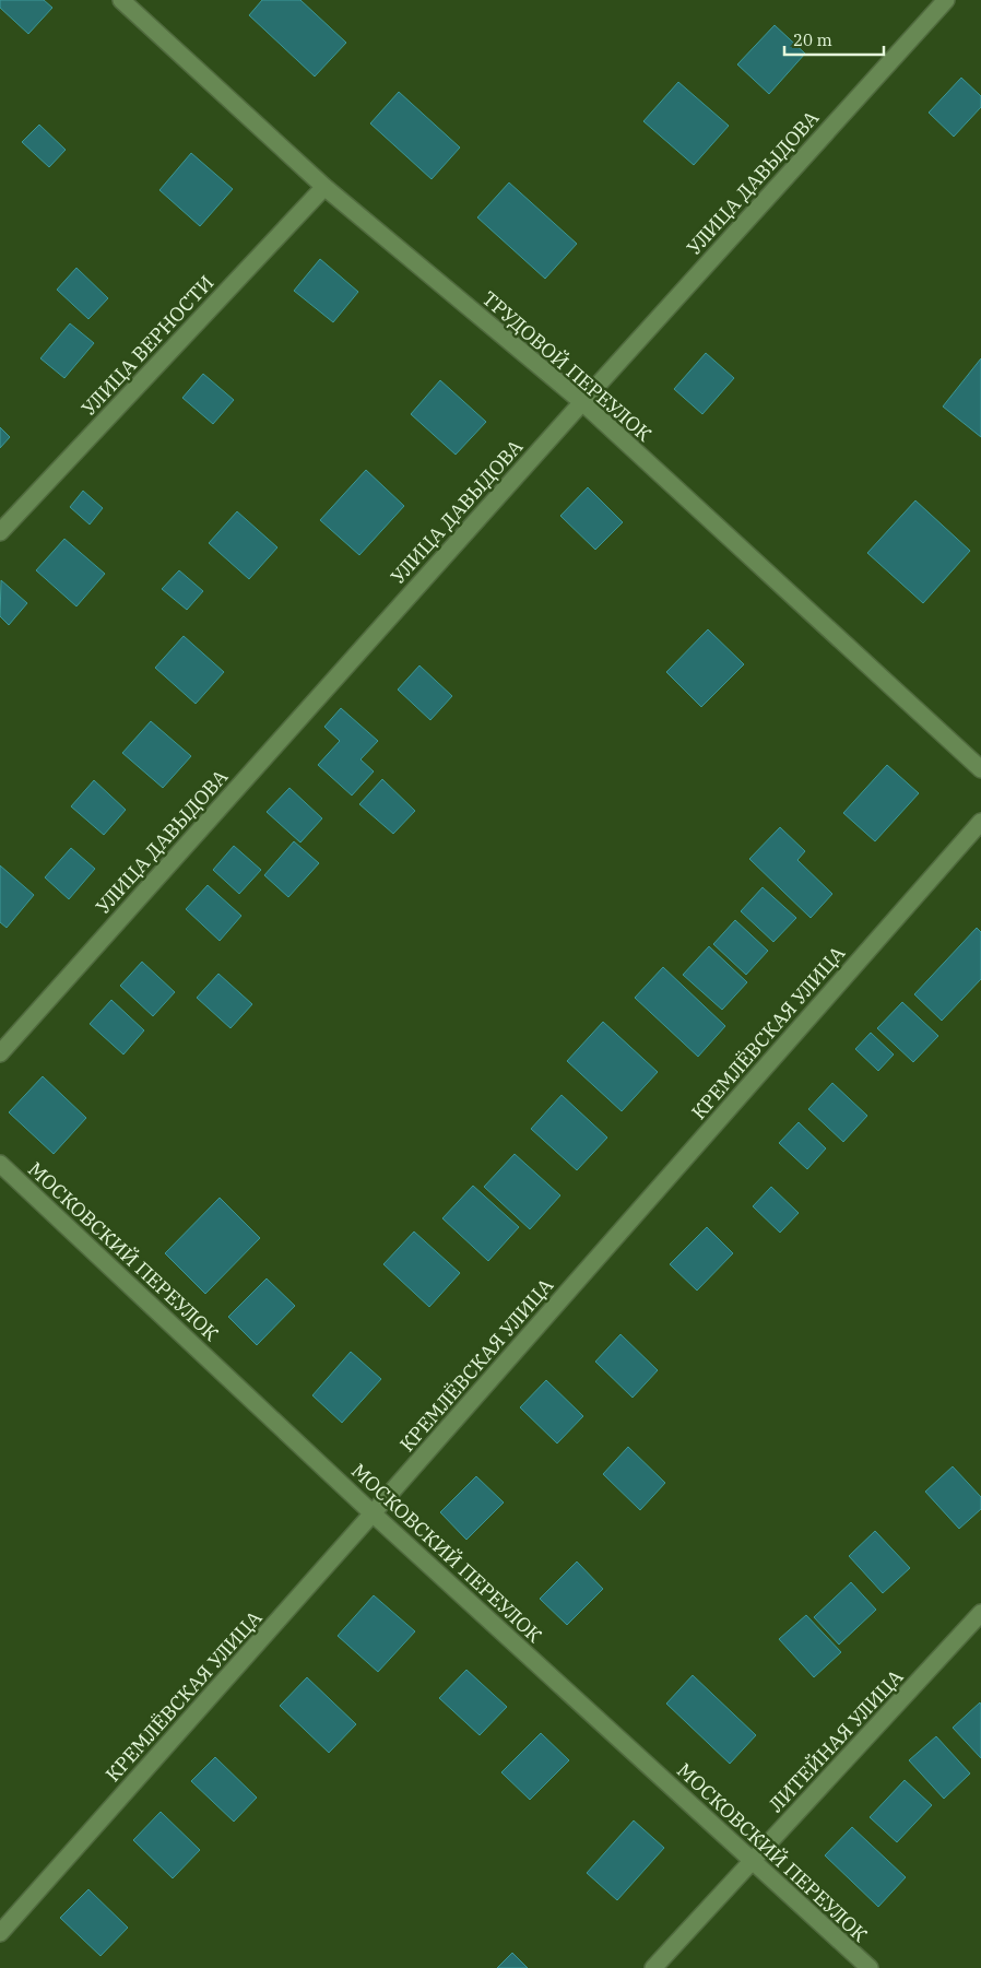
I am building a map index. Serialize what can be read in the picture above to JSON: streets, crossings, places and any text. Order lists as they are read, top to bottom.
{
  "streets": {
    "street": [
      "УЛИЦА ДАВЫДОВА",
      "УЛИЦА ВЕРНОСТИ",
      "ТРУДОВОЙ ПЕРЕУЛОК",
      "КРЕМЛЁВСКАЯ УЛИЦА",
      "МОСКОВСКИЙ ПЕРЕУЛОК",
      "ЛИТЕЙНАЯ УЛИЦА"
    ]
  },
  "crossings": [
    ["УЛИЦА ДАВЫДОВА", "ТРУДОВОЙ ПЕРЕУЛОК"],
    ["УЛИЦА ВЕРНОСТИ", "ТРУДОВОЙ ПЕРЕУЛОК"],
    ["КРЕМЛЁВСКАЯ УЛИЦА", "МОСКОВСКИЙ ПЕРЕУЛОК"],
    ["МОСКОВСКИЙ ПЕРЕУЛОК", "ЛИТЕЙНАЯ УЛИЦА"]
  ],
  "scale_bar": "20 m"
}
